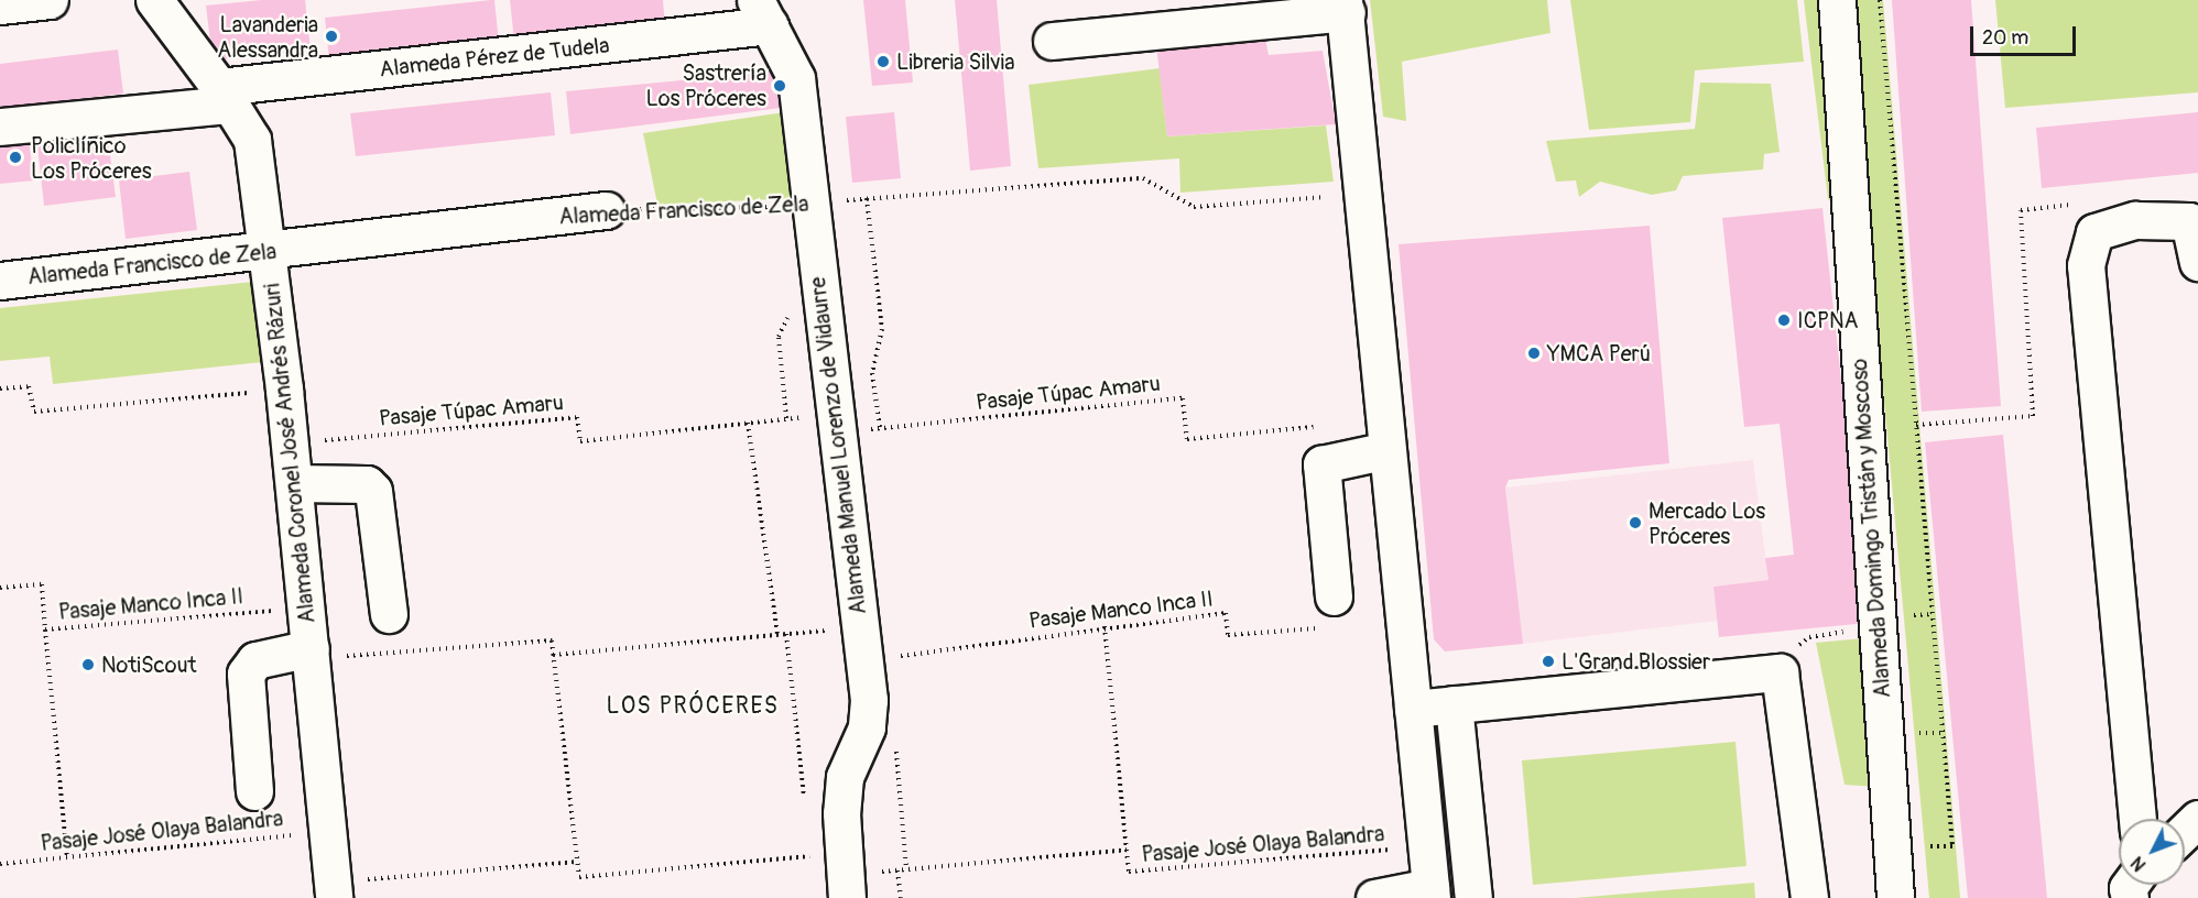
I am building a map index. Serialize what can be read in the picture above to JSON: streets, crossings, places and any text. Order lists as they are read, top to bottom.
{
  "streets": {
    "street": [
      "Alameda Pérez de Tudela",
      "Alameda Francisco de Zela",
      "Alameda Manuel Lorenzo de Vidaurre",
      "Alameda Coronel José Andrés Rázuri",
      "Alameda Domingo Tristán y Moscoso"
    ],
    "path": ["Pasaje Túpac Amaru", "Pasaje Manco Inca II", "Pasaje José Olaya Balandra"]
  },
  "crossings": [
    ["Alameda Pérez de Tudela", "Alameda Manuel Lorenzo de Vidaurre"],
    ["Alameda Pérez de Tudela", "Alameda Coronel José Andrés Rázuri"],
    ["Alameda Francisco de Zela", "Alameda Manuel Lorenzo de Vidaurre"],
    ["Alameda Francisco de Zela", "Alameda Coronel José Andrés Rázuri"],
    ["Pasaje Túpac Amaru", "Alameda Manuel Lorenzo de Vidaurre"],
    ["Pasaje Túpac Amaru", "Alameda Coronel José Andrés Rázuri"],
    ["Alameda Manuel Lorenzo de Vidaurre", "Pasaje Manco Inca II"],
    ["Alameda Manuel Lorenzo de Vidaurre", "Pasaje José Olaya Balandra"],
    ["Alameda Coronel José Andrés Rázuri", "Pasaje Manco Inca II"],
    ["Alameda Coronel José Andrés Rázuri", "Pasaje José Olaya Balandra"]
  ],
  "districts": ["LOS PRÓCERES"],
  "places": [
    "Lavanderia Alessandra",
    "Libreria Silvia",
    "Sastrería Los Próceres",
    "Policlínico Los Próceres",
    "ICPNA",
    "YMCA Perú",
    "Mercado Los Próceres",
    "L'Grand Blossier",
    "NotiScout"
  ],
  "scale_bar": "20 m",
  "north": "bottom left"
}
